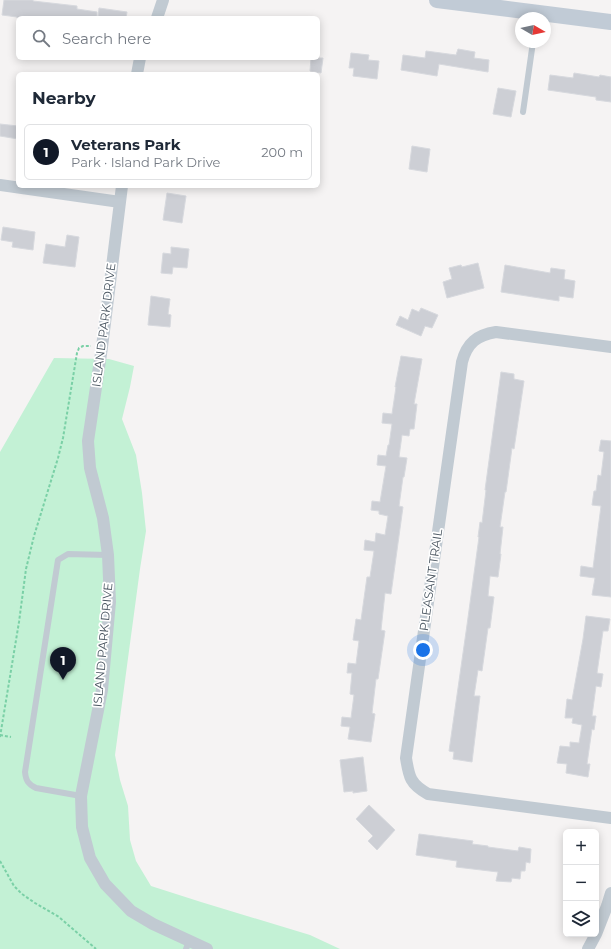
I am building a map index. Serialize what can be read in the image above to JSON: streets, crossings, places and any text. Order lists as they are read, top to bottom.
{
  "streets": {
    "street": ["ISLAND PARK DRIVE", "PLEASANT TRAIL"]
  },
  "north": "right",
  "page": {
    "search": "Search here",
    "heading": "Nearby",
    "list": [
      {
        "mark": "1",
        "name": "Veterans Park",
        "note": "Park · Island Park Drive",
        "value": "200 m"
      }
    ],
    "pins": "1",
    "map_buttons": ["+", "−"]
  }
}
